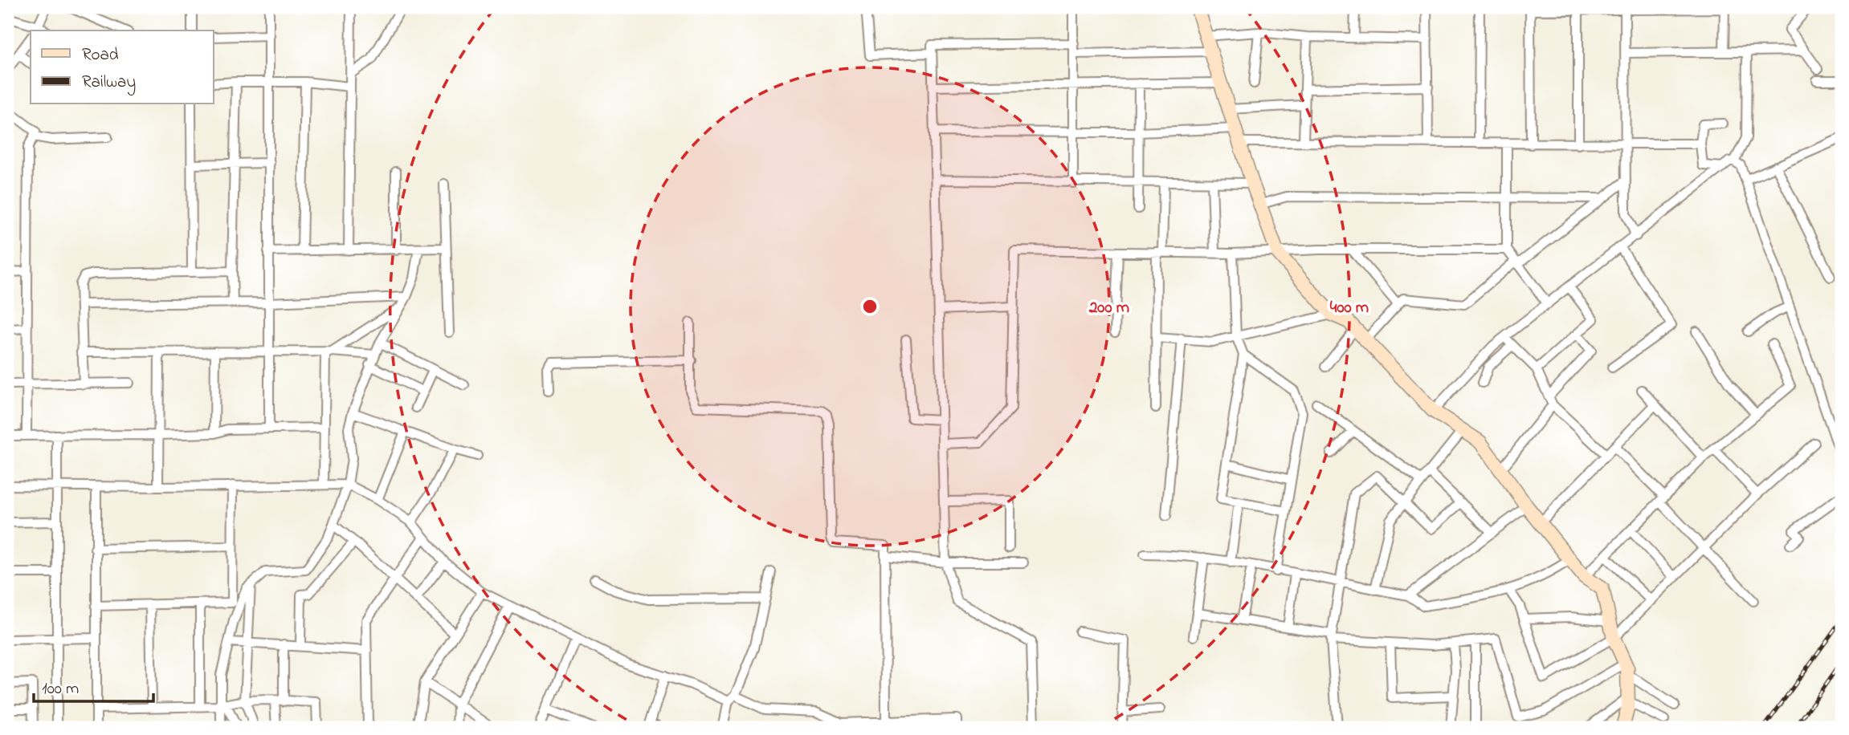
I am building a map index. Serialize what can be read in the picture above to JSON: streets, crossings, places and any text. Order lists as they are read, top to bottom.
{
  "legend": ["Road", "Railway"],
  "scale_bar": "100 m",
  "rings": ["200 m", "400 m"]
}
